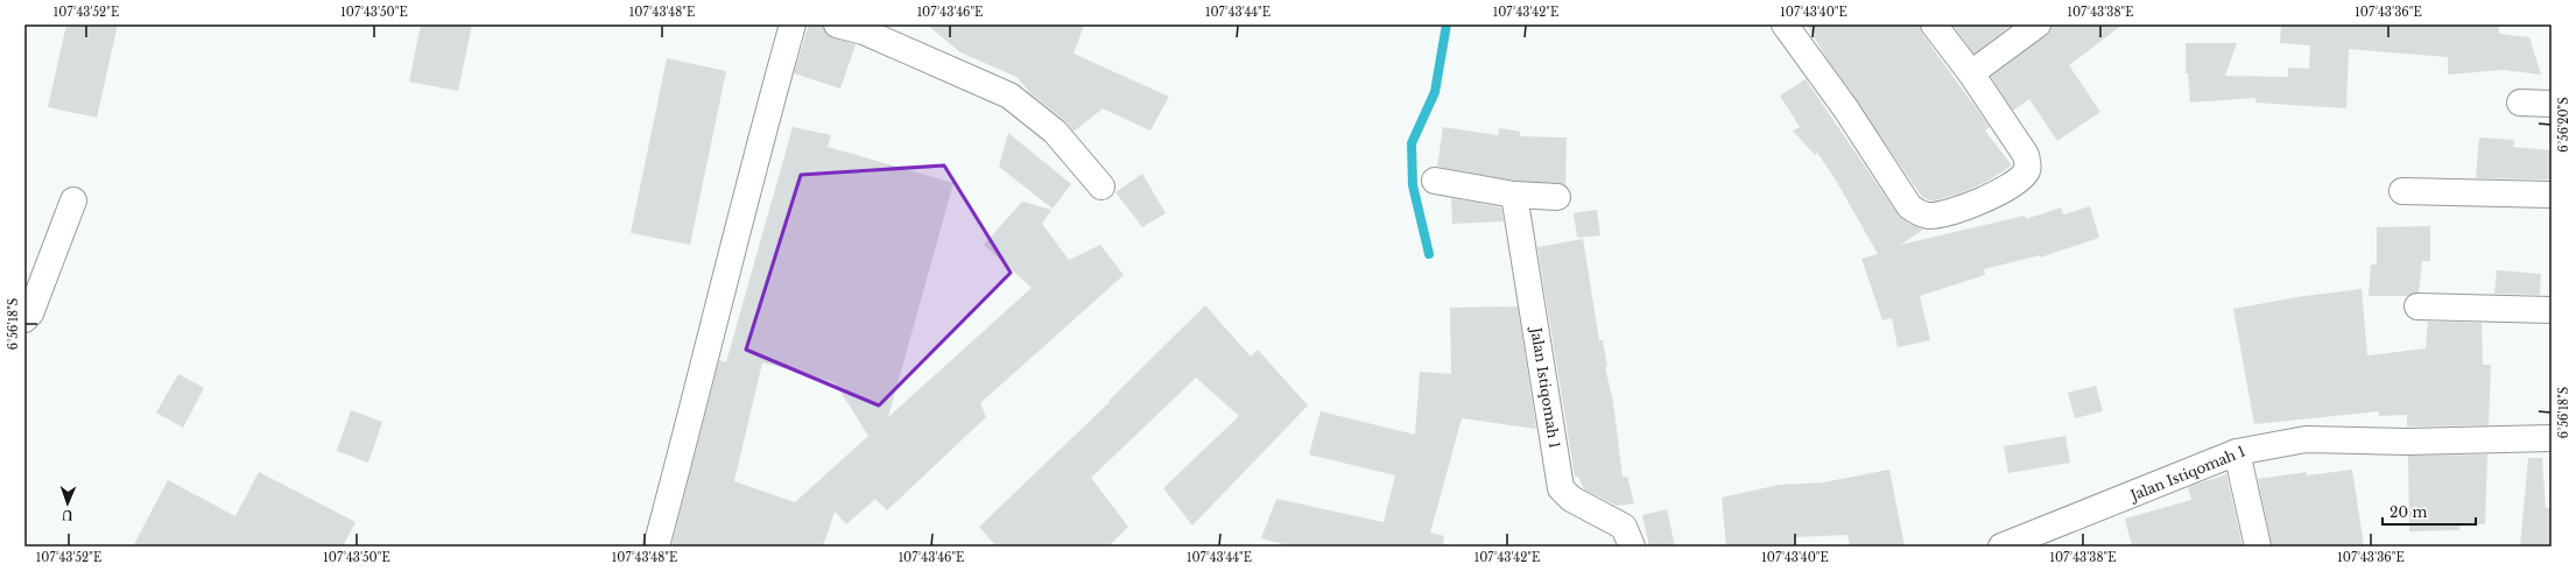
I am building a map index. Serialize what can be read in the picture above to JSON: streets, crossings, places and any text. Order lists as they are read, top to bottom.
{
  "streets": {
    "street": ["Jalan Istiqomah 1"]
  },
  "scale_bar": "20 m",
  "north": "bottom",
  "coordinates": [
    "107°43'52\"E",
    "107°43'50\"E",
    "107°43'48\"E",
    "107°43'46\"E",
    "107°43'44\"E",
    "107°43'42\"E",
    "107°43'40\"E",
    "107°43'38\"E",
    "107°43'36\"E",
    "6°56'20\"S",
    "6°56'18\"S"
  ]
}
